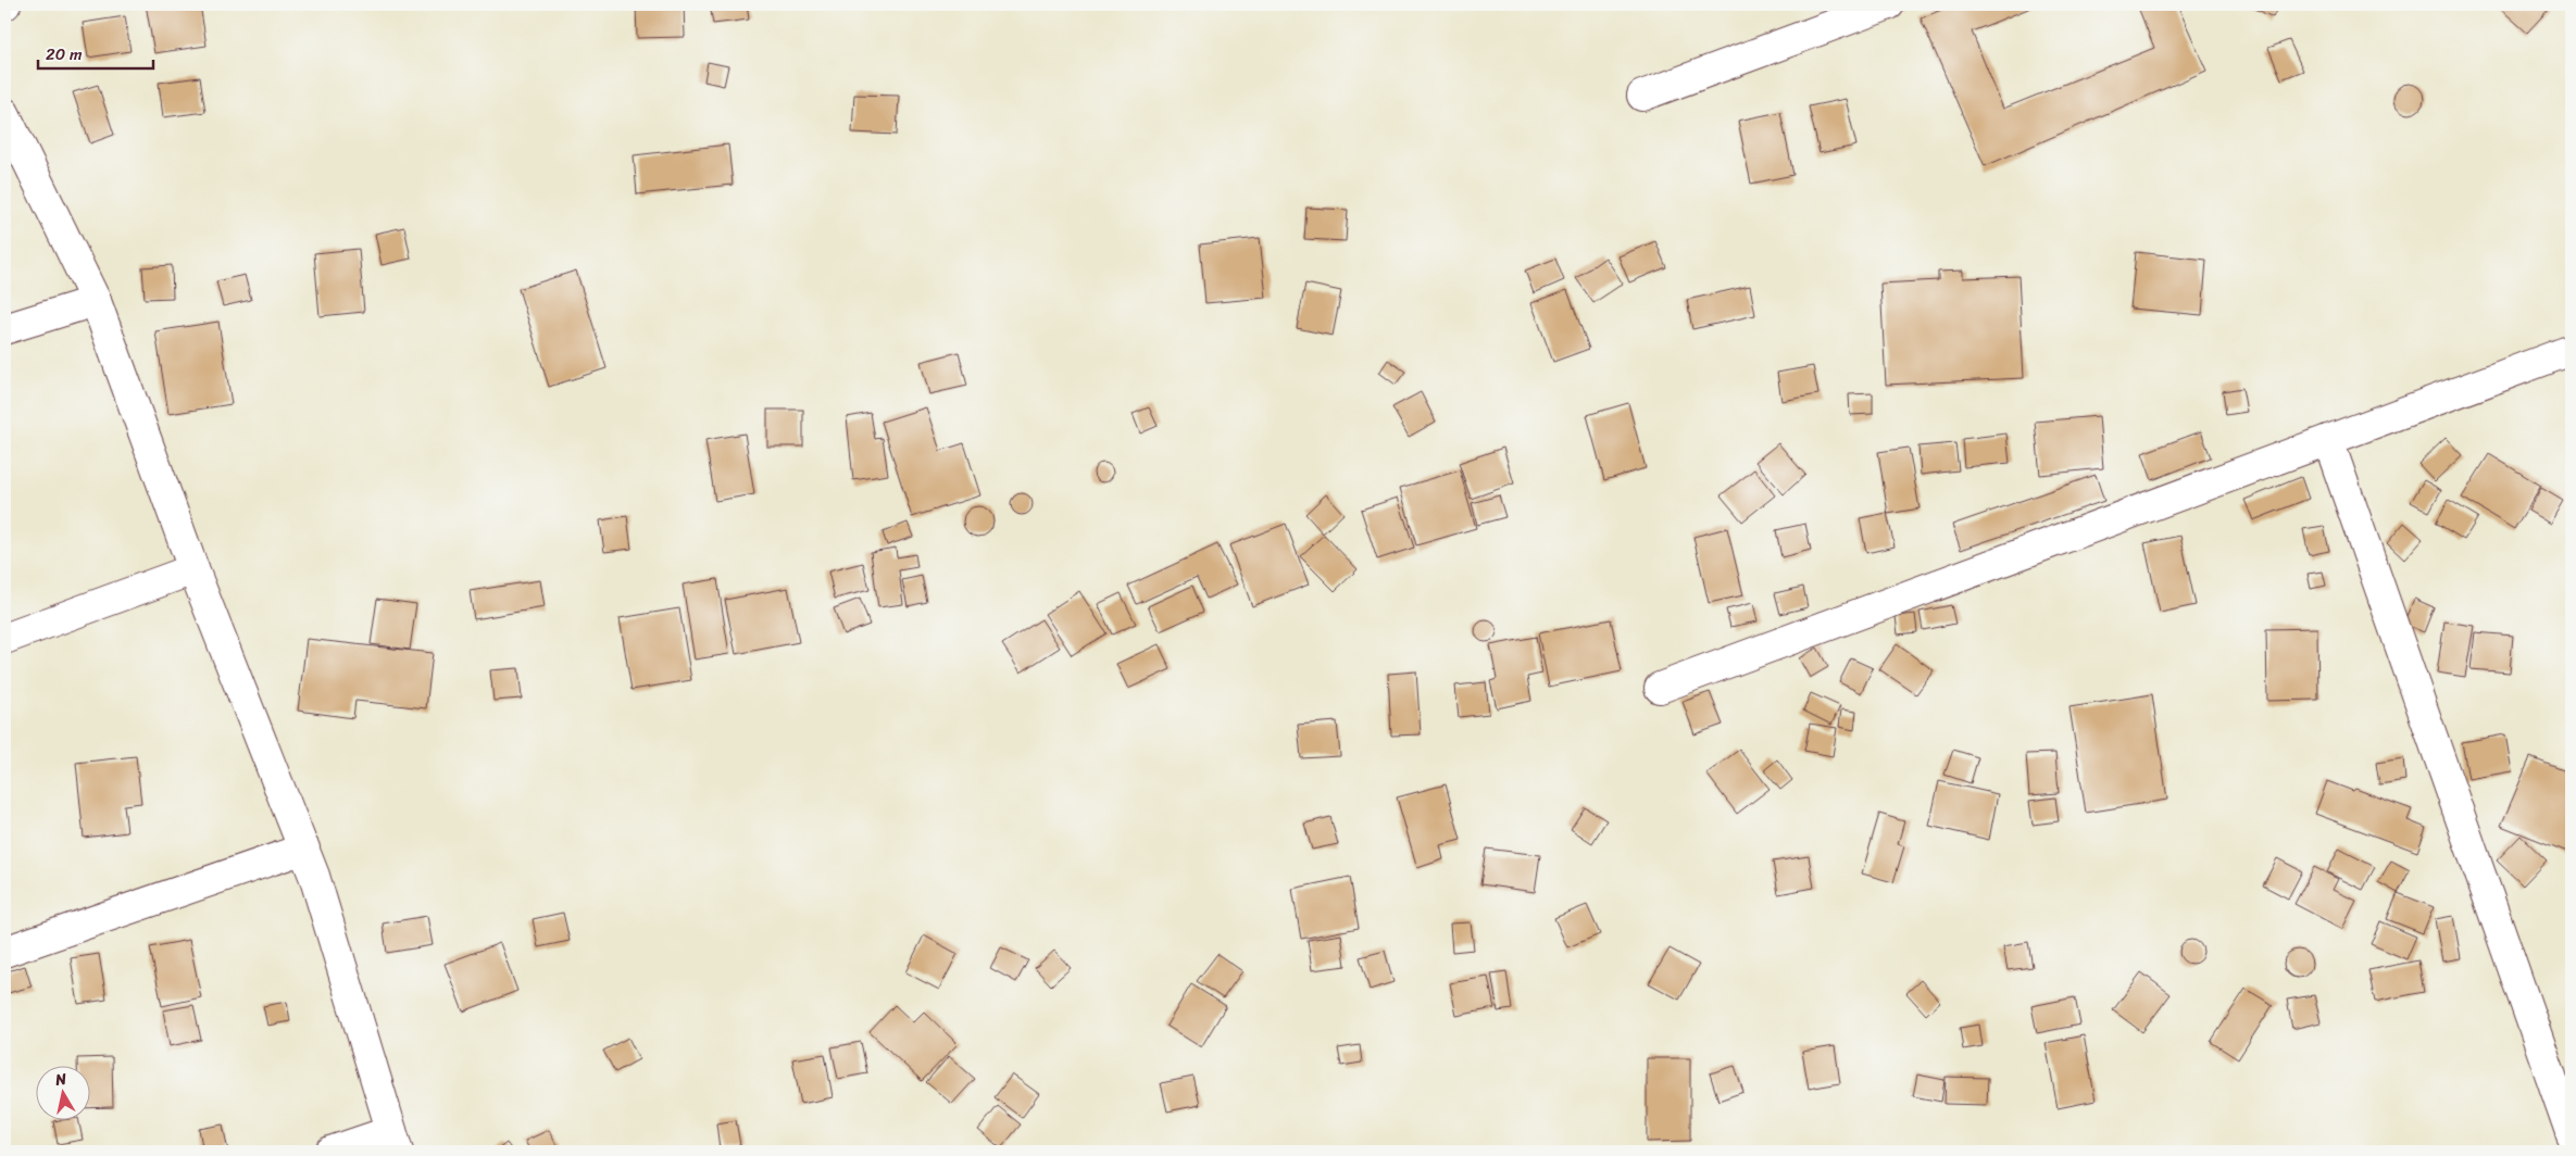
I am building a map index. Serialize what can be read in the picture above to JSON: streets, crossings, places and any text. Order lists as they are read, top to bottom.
{
  "scale_bar": "20 m",
  "north": "top"
}
